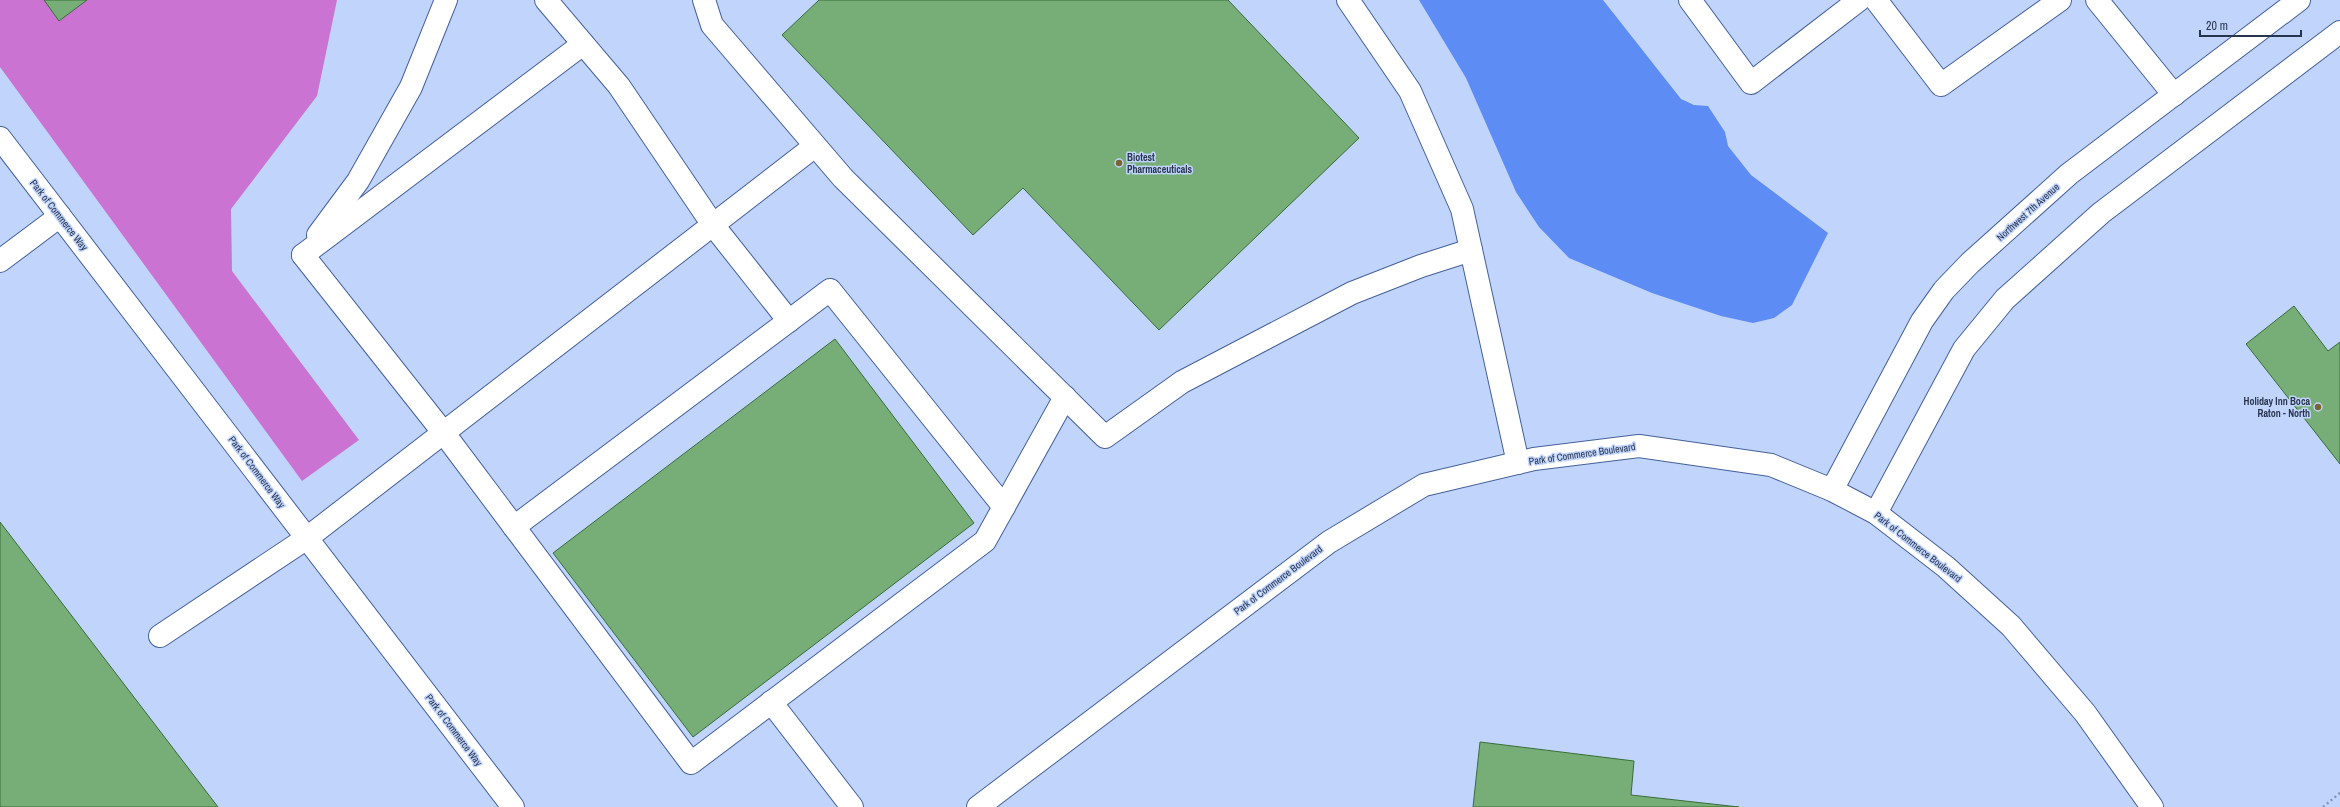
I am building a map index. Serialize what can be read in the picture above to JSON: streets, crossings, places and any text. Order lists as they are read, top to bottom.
{
  "streets": {
    "street": ["Northwest 7th Avenue", "Park of Commerce Way", "Park of Commerce Boulevard"]
  },
  "crossings": [
    ["Northwest 7th Avenue", "Park of Commerce Boulevard"]
  ],
  "places": ["Biotest Pharmaceuticals", "Holiday Inn Boca Raton - North"],
  "scale_bar": "20 m"
}
